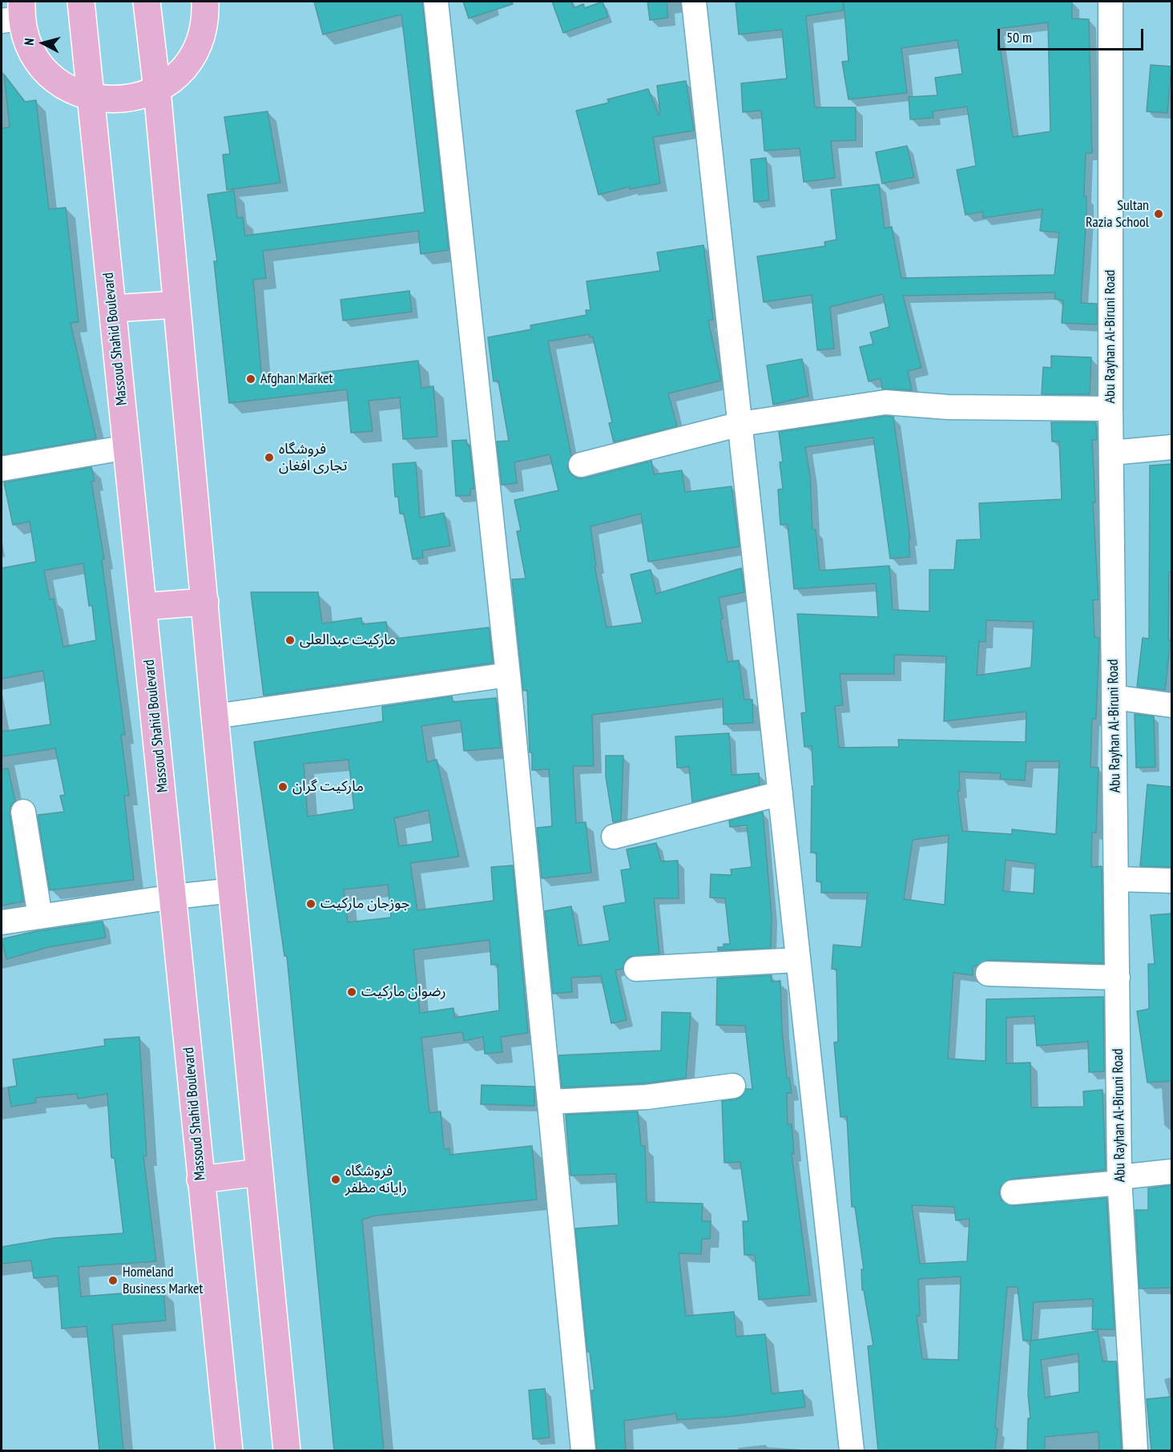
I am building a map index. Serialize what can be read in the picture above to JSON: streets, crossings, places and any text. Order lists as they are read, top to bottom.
{
  "streets": {
    "main road": ["Massoud Shahid Boulevard"],
    "street": ["Abu Rayhan Al-Biruni Road"]
  },
  "places": [
    "Sultan Razia School",
    "Afghan Market",
    "فروشگاه تجاری افغان",
    "مارکیت عبدالعلی",
    "مارکیت گران",
    "جوزجان مارکیت",
    "رضوان مارکیت",
    "فروشگاه رایانه مظفر",
    "Homeland Business Market"
  ],
  "scale_bar": "50 m",
  "north": "left"
}
